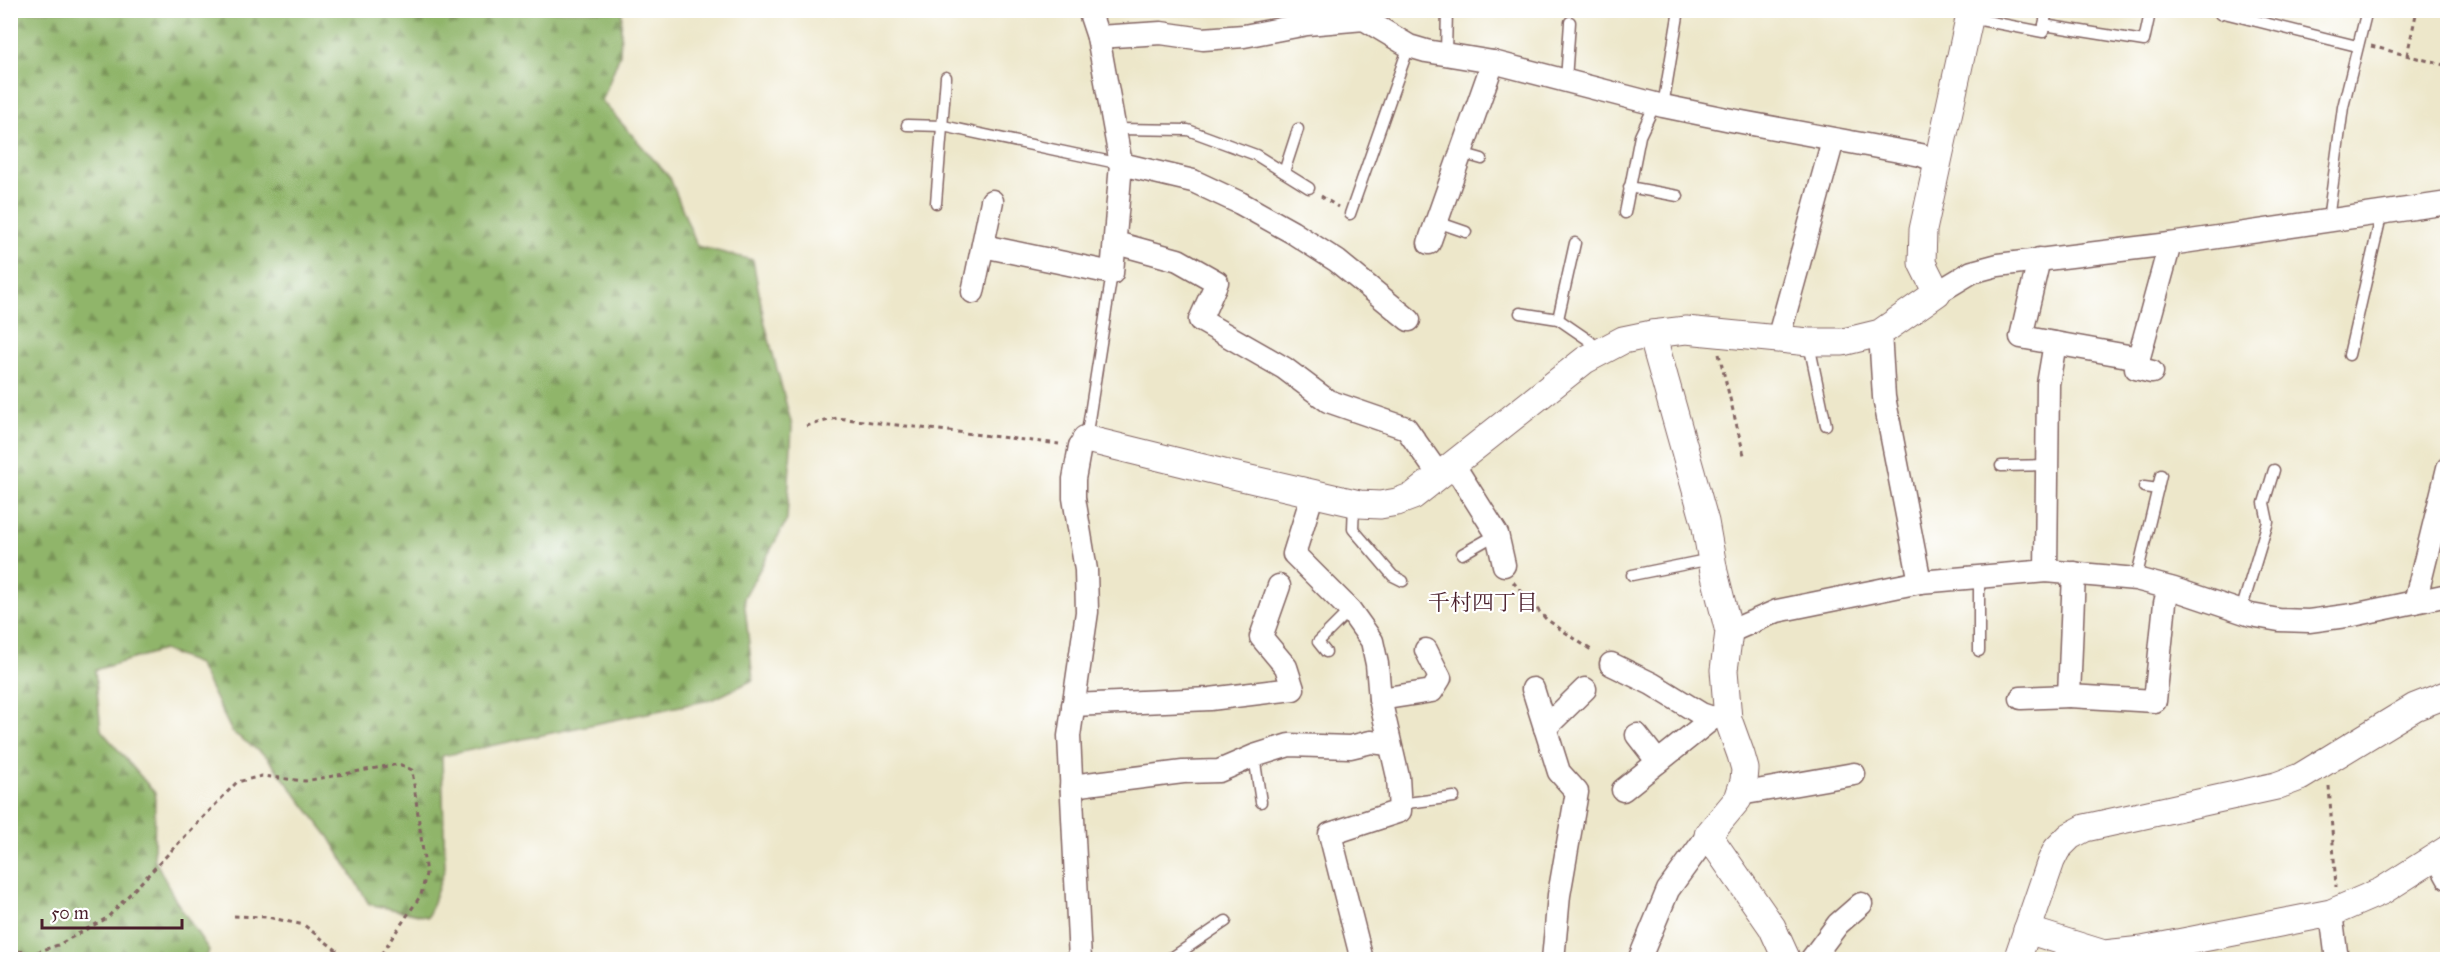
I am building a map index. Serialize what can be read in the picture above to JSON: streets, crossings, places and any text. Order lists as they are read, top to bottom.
{
  "districts": ["千村四丁目"],
  "scale_bar": "50 m"
}
